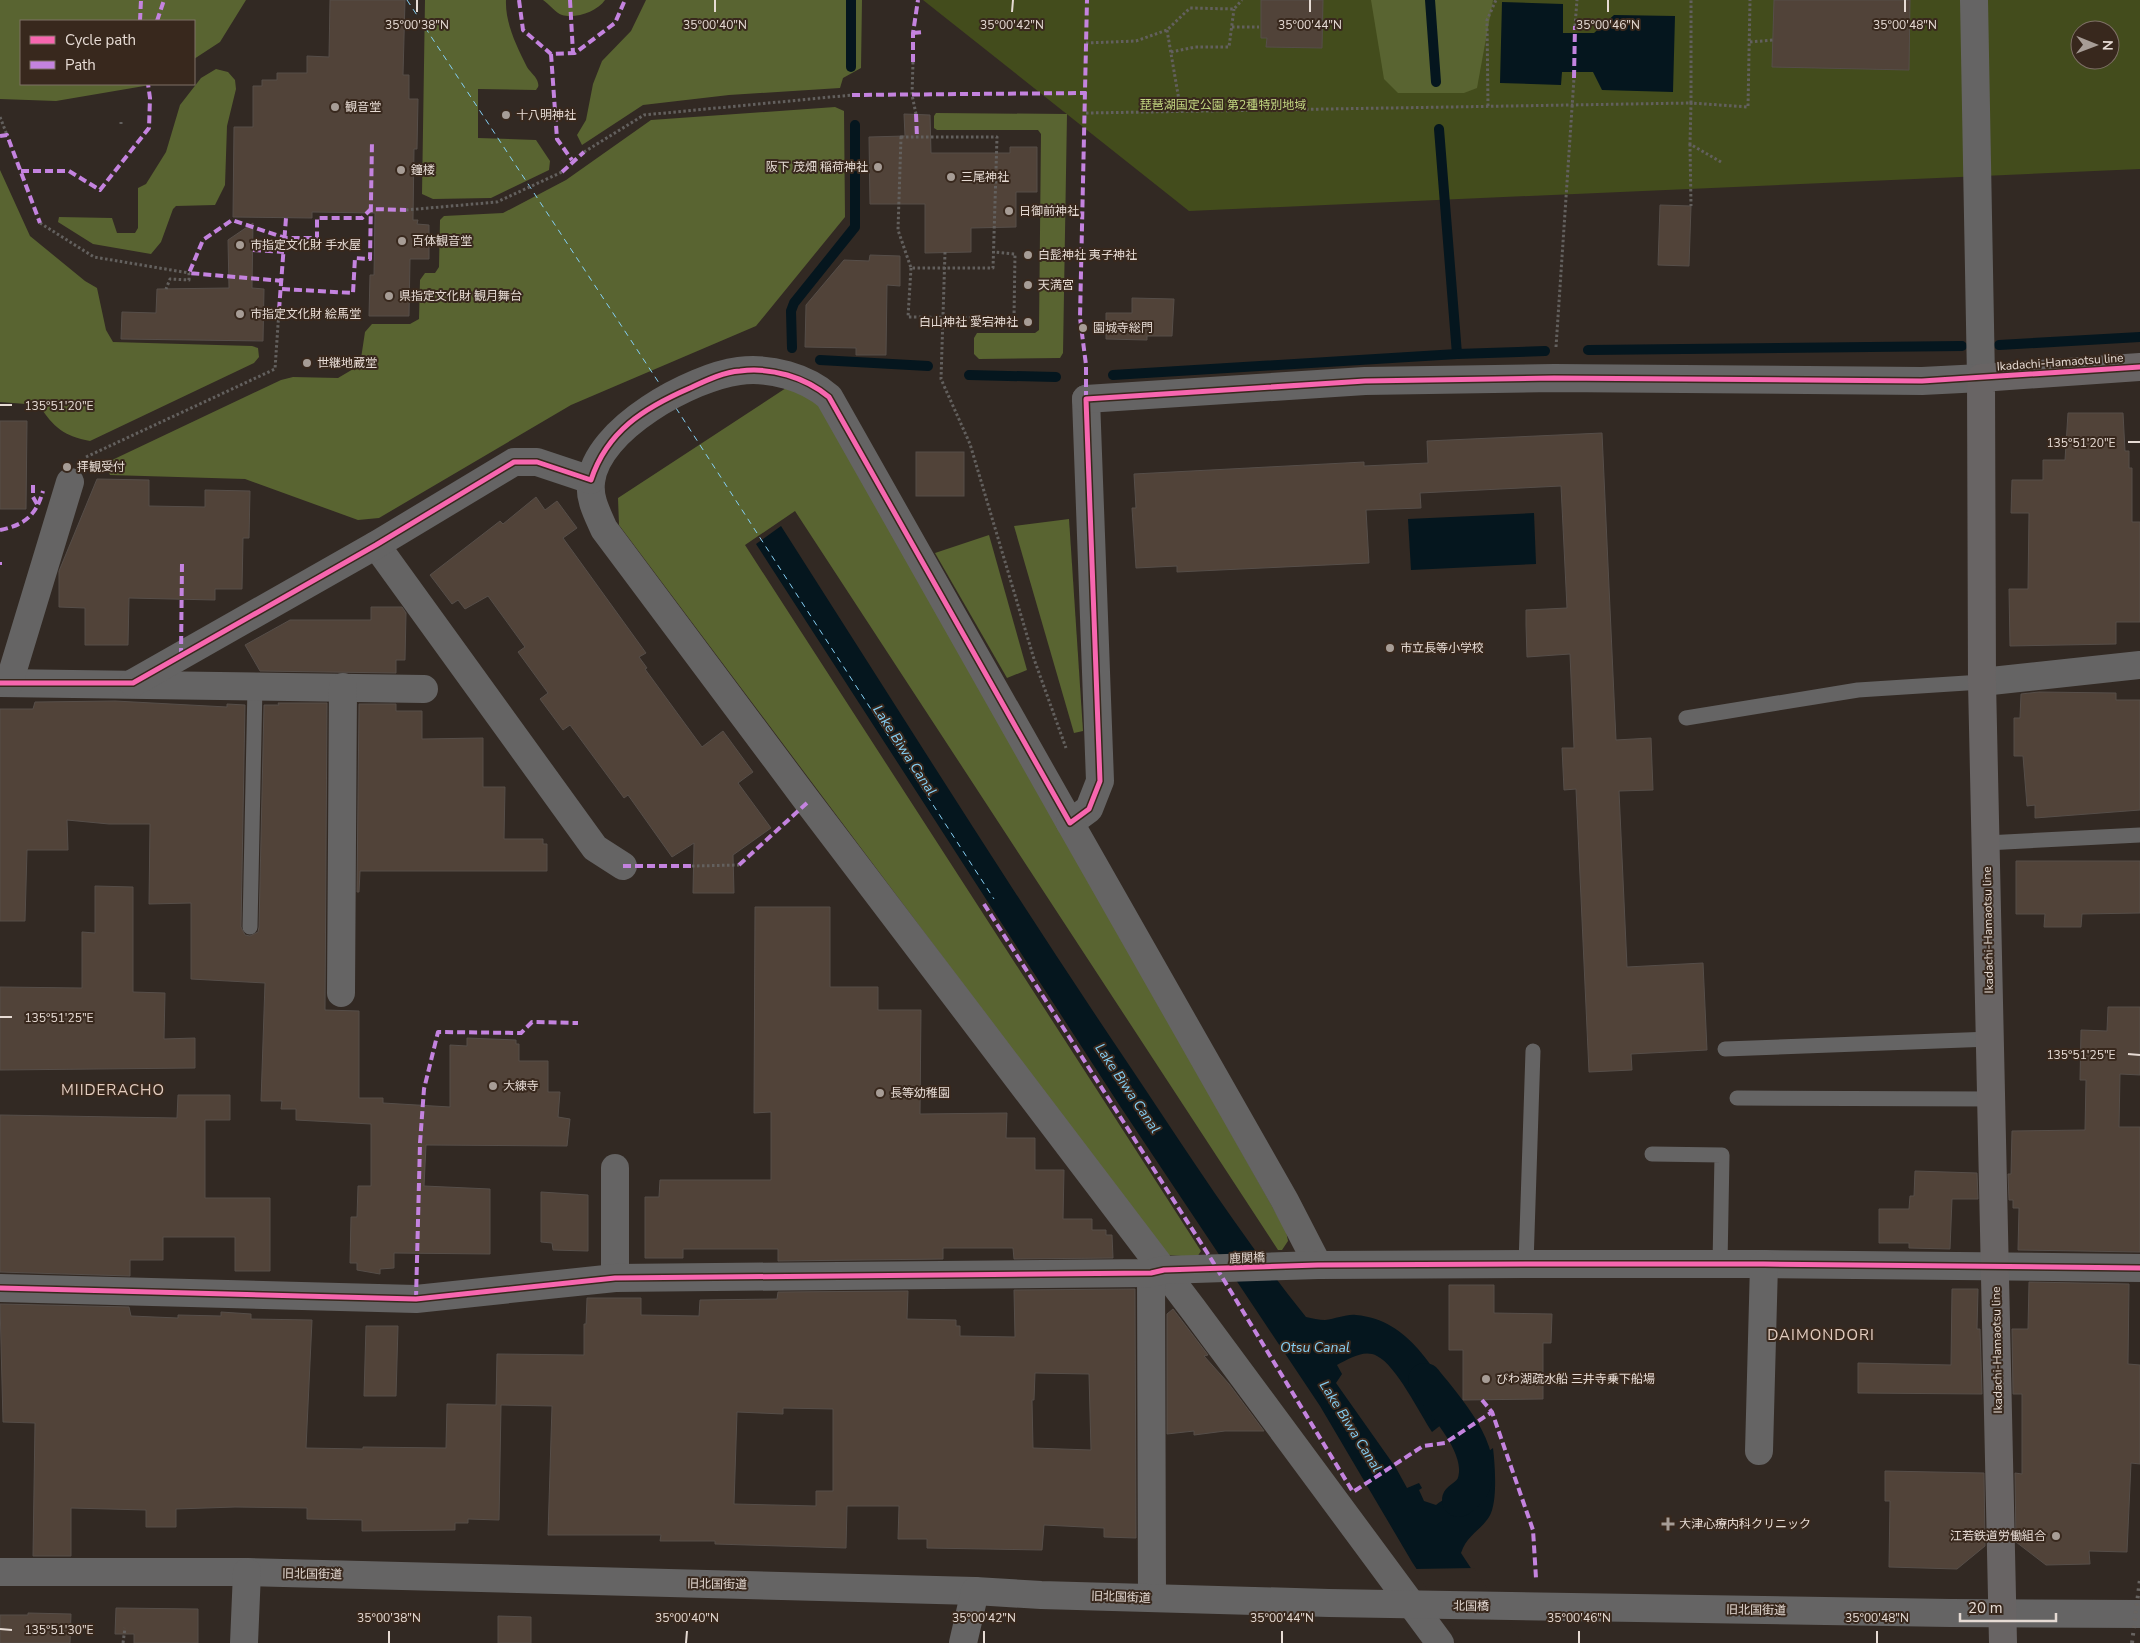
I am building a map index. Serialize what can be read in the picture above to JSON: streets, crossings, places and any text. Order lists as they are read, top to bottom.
{
  "streets": {
    "main road": ["Ikadachi-Hamaotsu line"],
    "street": ["鹿関橋", "旧北国街道", "北国橋"]
  },
  "crossings": [
    ["Ikadachi-Hamaotsu line", "鹿関橋"],
    ["Ikadachi-Hamaotsu line", "旧北国街道"],
    ["旧北国街道", "北国橋"]
  ],
  "districts": ["MIIDERACHO", "DAIMONDORI"],
  "water": ["Lake Biwa Canal", "Otsu Canal"],
  "parks": ["琵琶湖国定公園 第2種特別地域"],
  "places": {
    "other": [
      "観音堂",
      "十八明神社",
      "阪下 茂畑 稲荷神社",
      "鐘楼",
      "三尾神社",
      "日御前神社",
      "百体観音堂",
      "市指定文化財 手水屋",
      "白髭神社 夷子神社",
      "天満宮",
      "県指定文化財 観月舞台",
      "市指定文化財 絵馬堂",
      "白山神社 愛宕神社",
      "園城寺総門",
      "世継地蔵堂",
      "拝観受付",
      "市立長等小学校",
      "大練寺",
      "長等幼稚園",
      "びわ湖疏水船 三井寺乗下船場",
      "江若鉄道労働組合"
    ],
    "health": ["大津心療内科クリニック"]
  },
  "legend": ["Cycle path", "Path"],
  "scale_bar": "20 m",
  "north": "right",
  "coordinates": [
    "35°00'38\"N",
    "35°00'40\"N",
    "35°00'42\"N",
    "35°00'44\"N",
    "35°00'46\"N",
    "35°00'48\"N",
    "135°51'20\"E",
    "135°51'25\"E",
    "135°51'30\"E"
  ]
}
